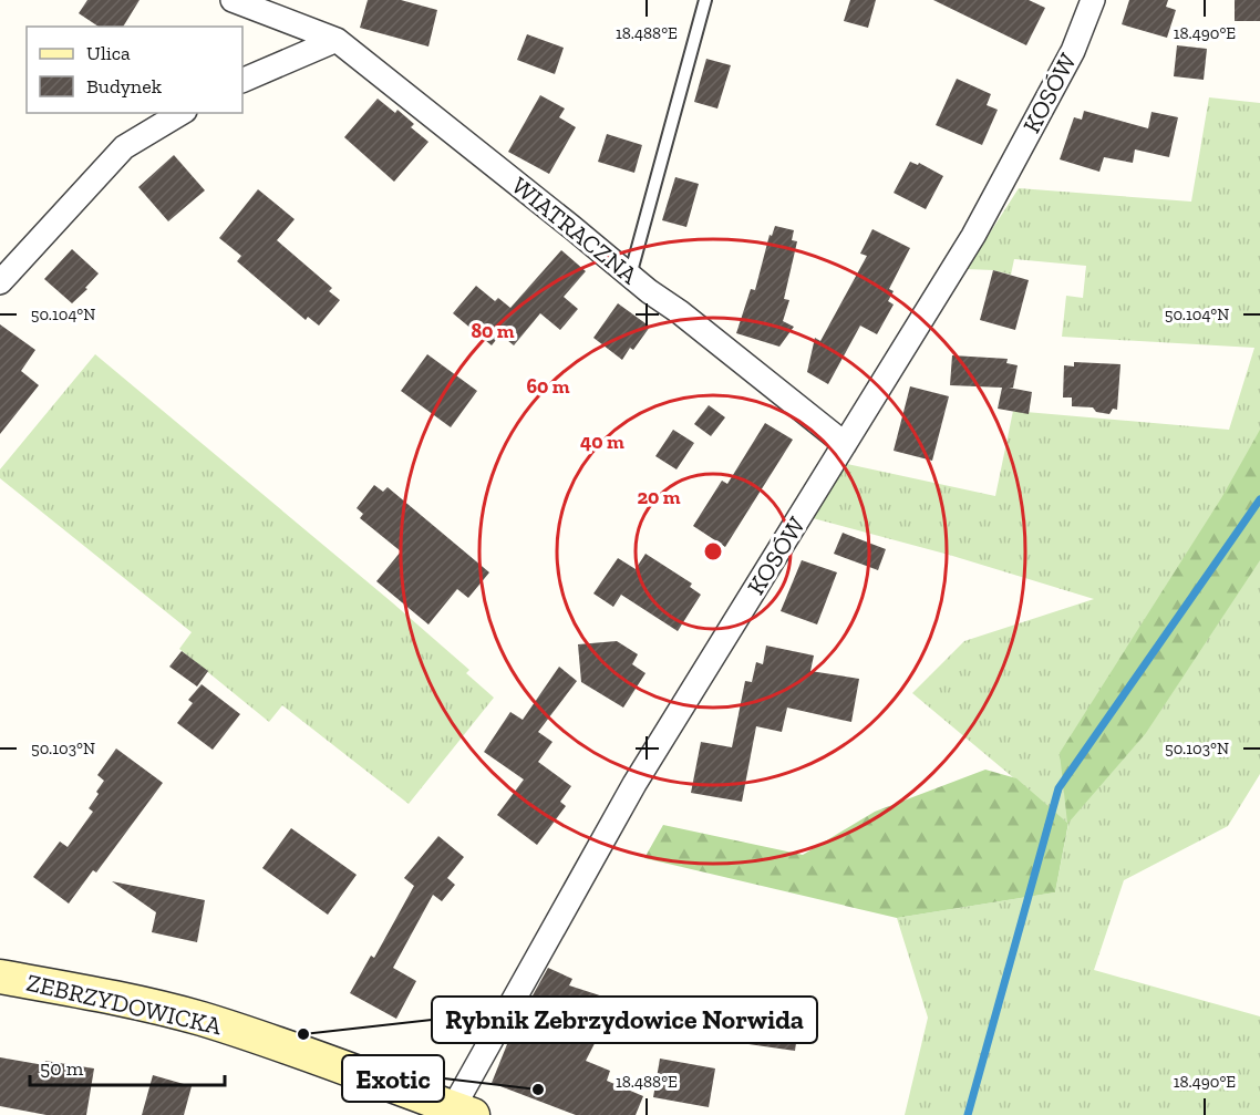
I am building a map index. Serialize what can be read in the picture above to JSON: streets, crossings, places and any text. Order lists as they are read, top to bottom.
{
  "streets": {
    "street": ["KOSÓW", "WIATRACZNA", "ZEBRZYDOWICKA"]
  },
  "crossings": [
    ["KOSÓW", "WIATRACZNA"],
    ["KOSÓW", "ZEBRZYDOWICKA"]
  ],
  "places": ["Rybnik Zebrzydowice Norwida", "Exotic"],
  "legend": ["Ulica", "Budynek"],
  "scale_bar": "50 m",
  "coordinates": [
    "18.488°E",
    "18.490°E",
    "50.104°N",
    "50.103°N"
  ],
  "rings": [
    "80 m",
    "60 m",
    "40 m",
    "20 m"
  ]
}
